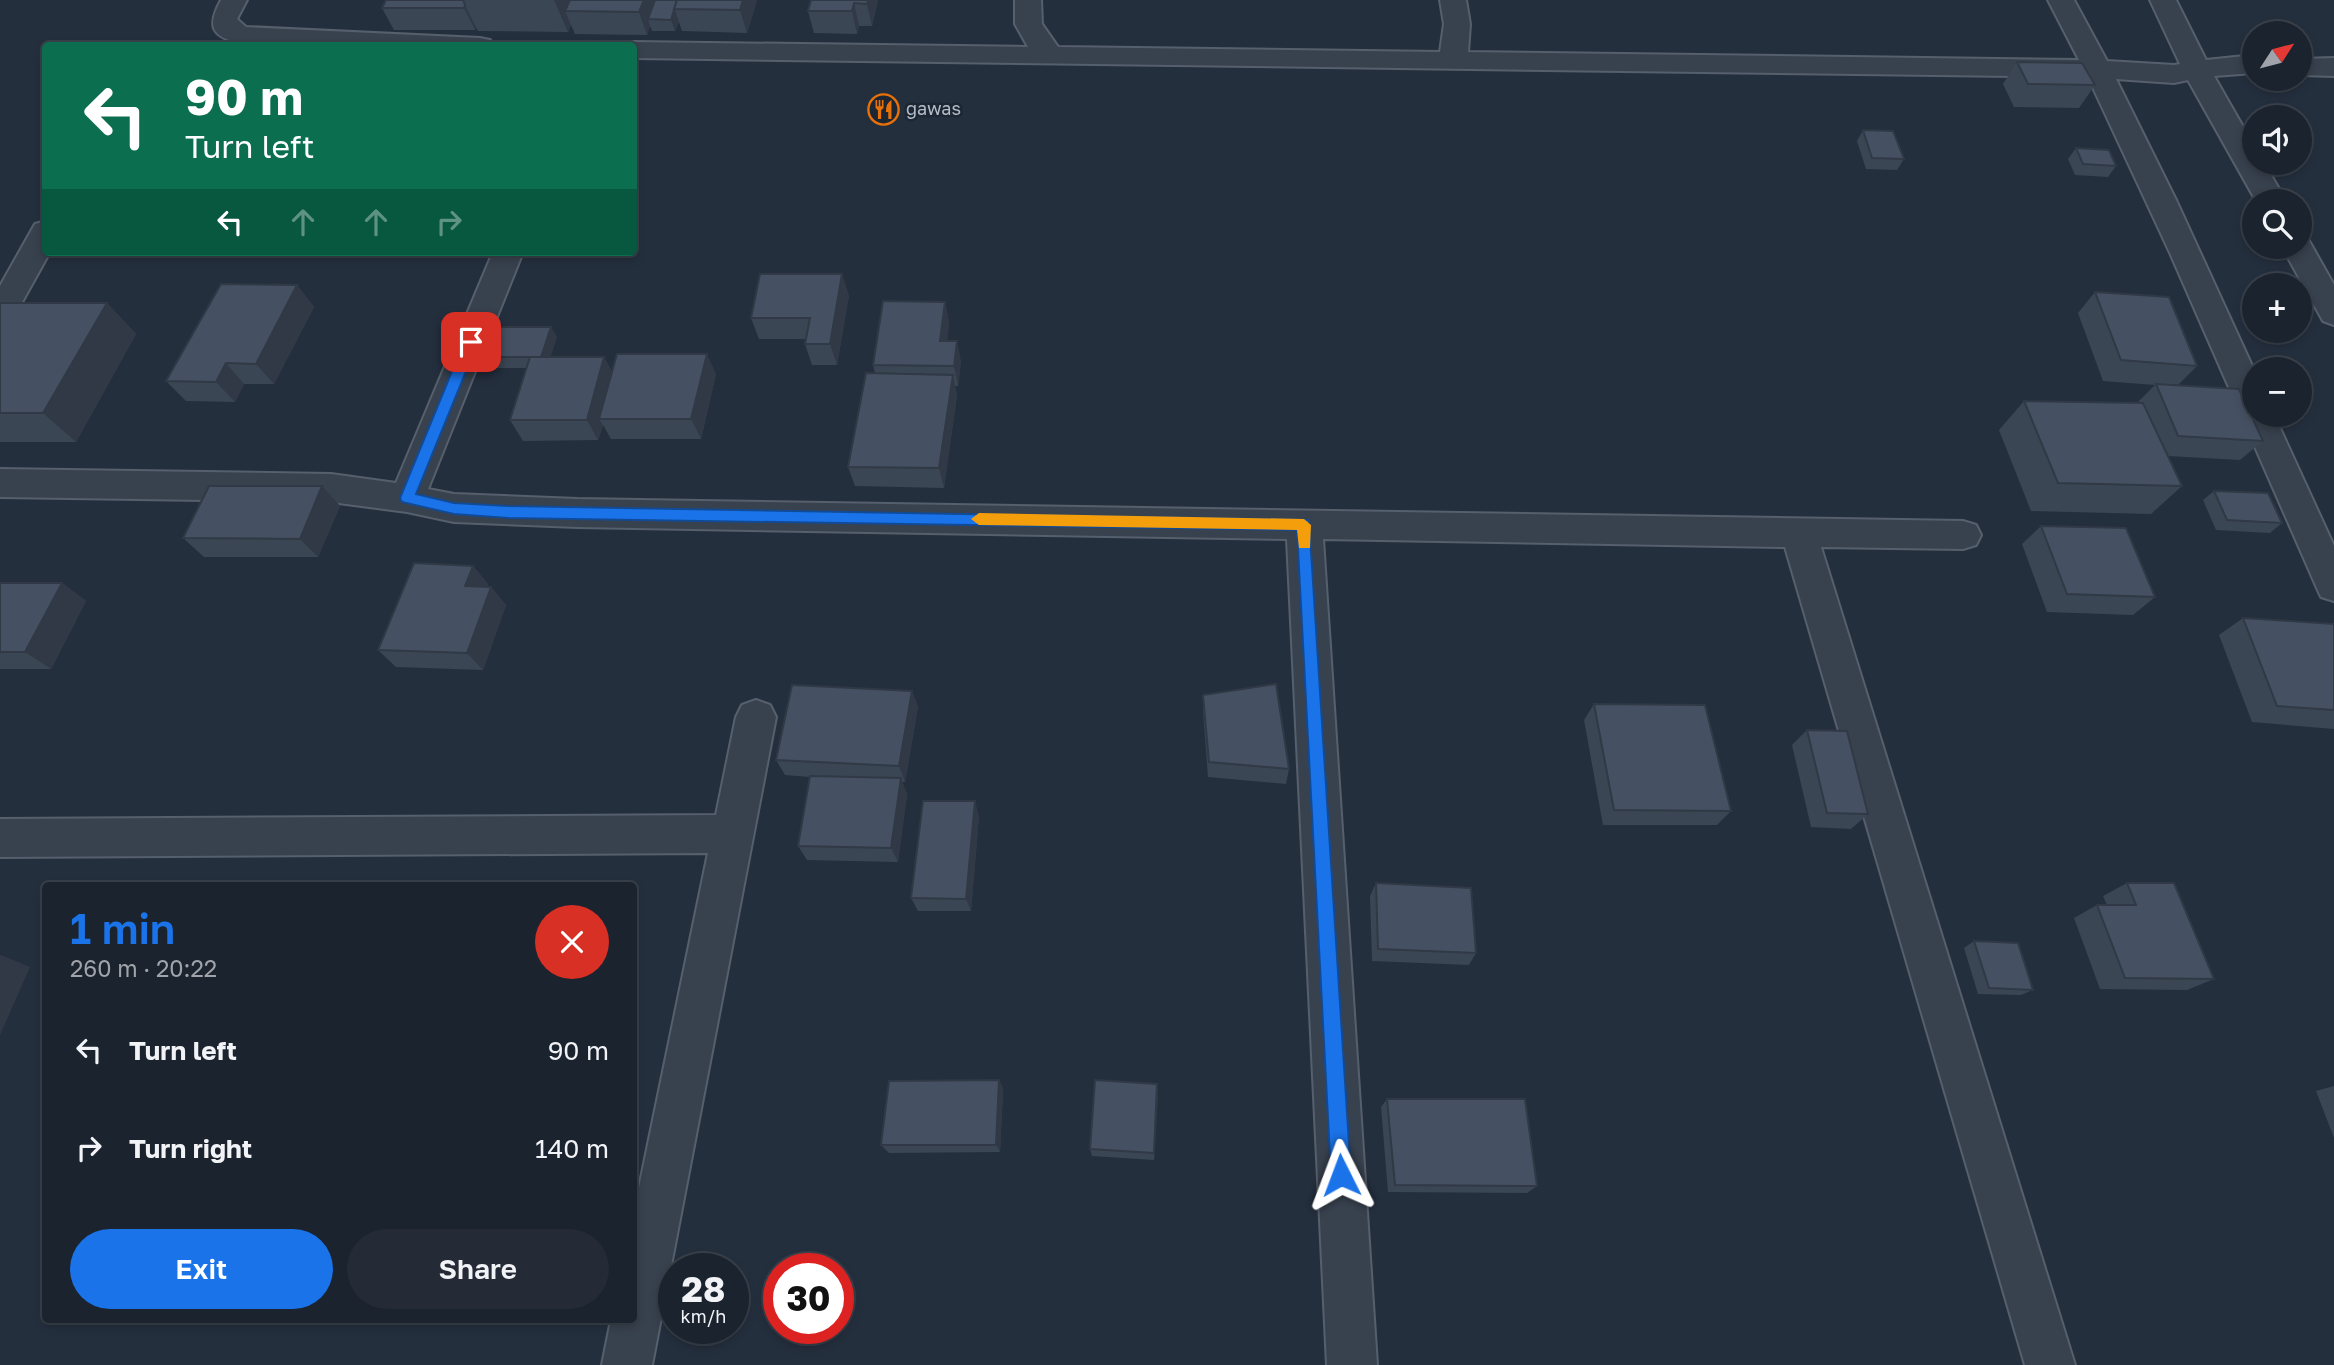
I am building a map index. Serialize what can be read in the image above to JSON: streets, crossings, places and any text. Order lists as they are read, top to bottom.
{
  "places": {
    "restaurant": ["gawas"]
  },
  "north": "top right",
  "page": {
    "map_buttons": ["+", "−"],
    "turn": ["90 m", "Turn left"],
    "heading": ["1 min", "260 m · 20:22"],
    "list": [
      {
        "name": "Turn left",
        "value": "90 m"
      },
      {
        "name": "Turn right",
        "value": "140 m"
      }
    ],
    "buttons": ["Exit", "Share"],
    "speed": "28 km/h",
    "limit": "30"
  }
}
